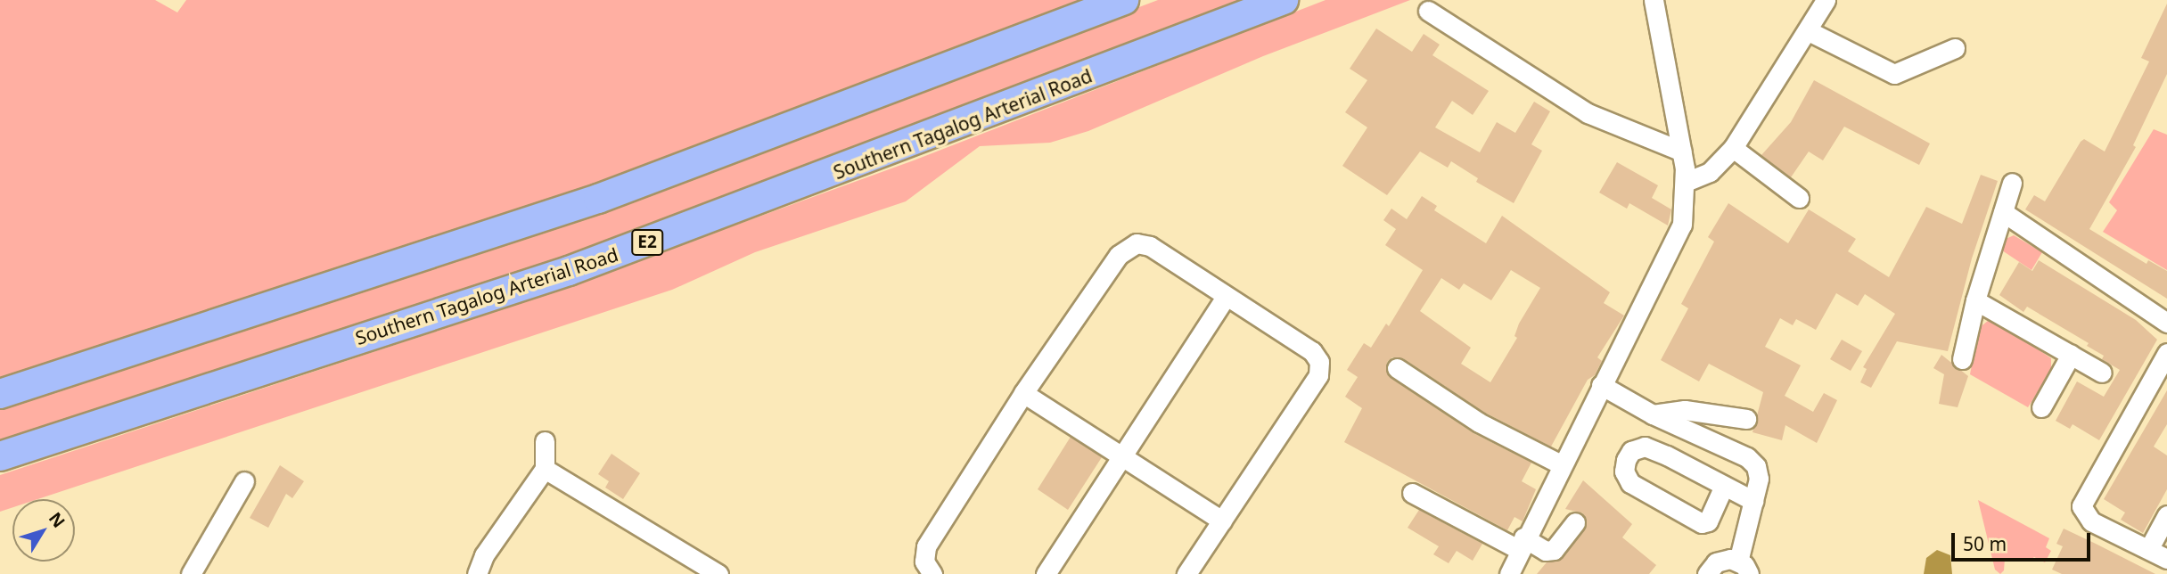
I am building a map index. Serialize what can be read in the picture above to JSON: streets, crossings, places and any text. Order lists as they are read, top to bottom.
{
  "streets": {
    "highway": ["Southern Tagalog Arterial Road", "E2"]
  },
  "scale_bar": "50 m",
  "north": "top right"
}
